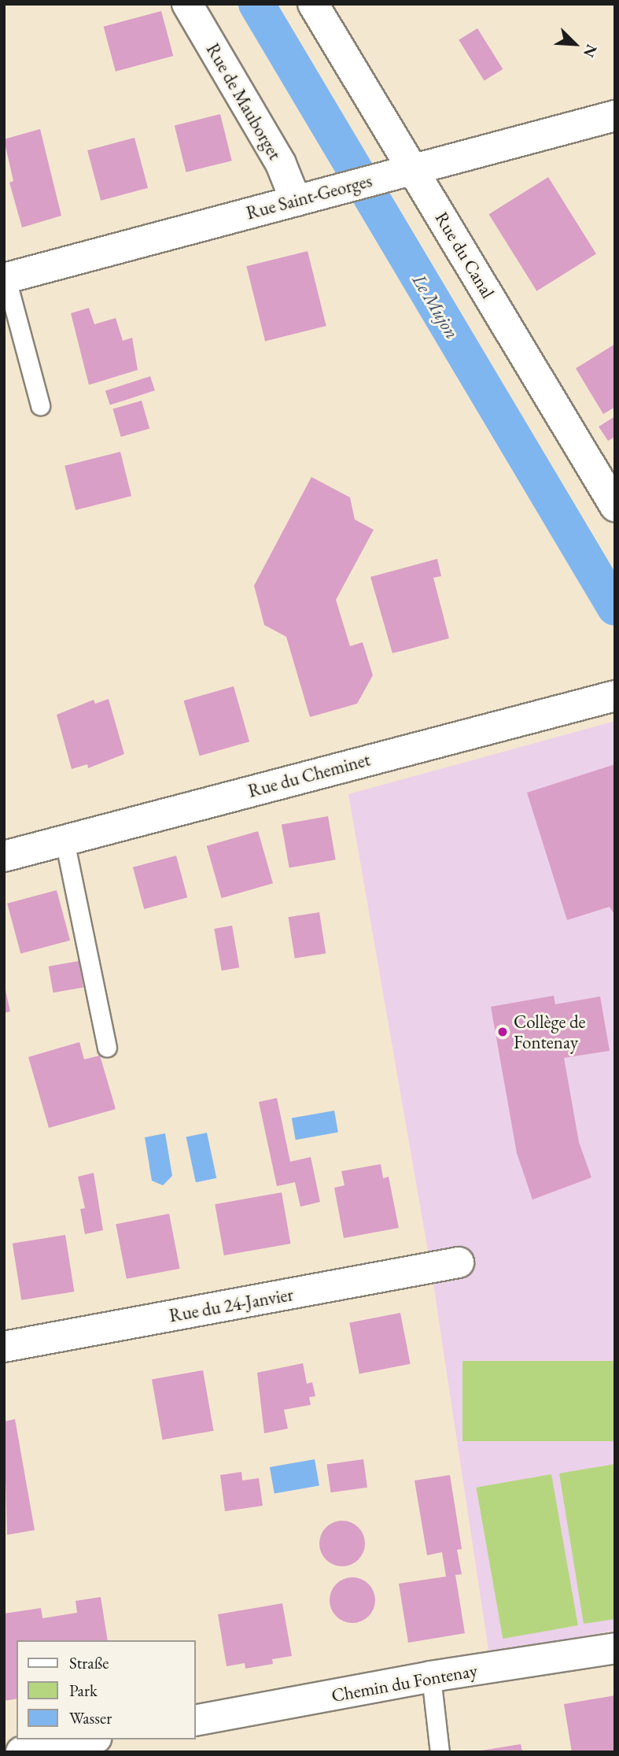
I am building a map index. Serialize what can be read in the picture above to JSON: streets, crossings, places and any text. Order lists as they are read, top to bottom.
{
  "streets": {
    "street": [
      "Rue de Mauborget",
      "Rue Saint-Georges",
      "Rue du Canal",
      "Rue du Cheminet",
      "Rue du 24-Janvier",
      "Chemin du Fontenay"
    ]
  },
  "crossings": [
    ["Rue de Mauborget", "Rue Saint-Georges"],
    ["Rue Saint-Georges", "Rue du Canal"]
  ],
  "water": ["Le Mujon"],
  "places": ["Collège de Fontenay"],
  "legend": ["Straße", "Park", "Wasser"],
  "north": "bottom right"
}
